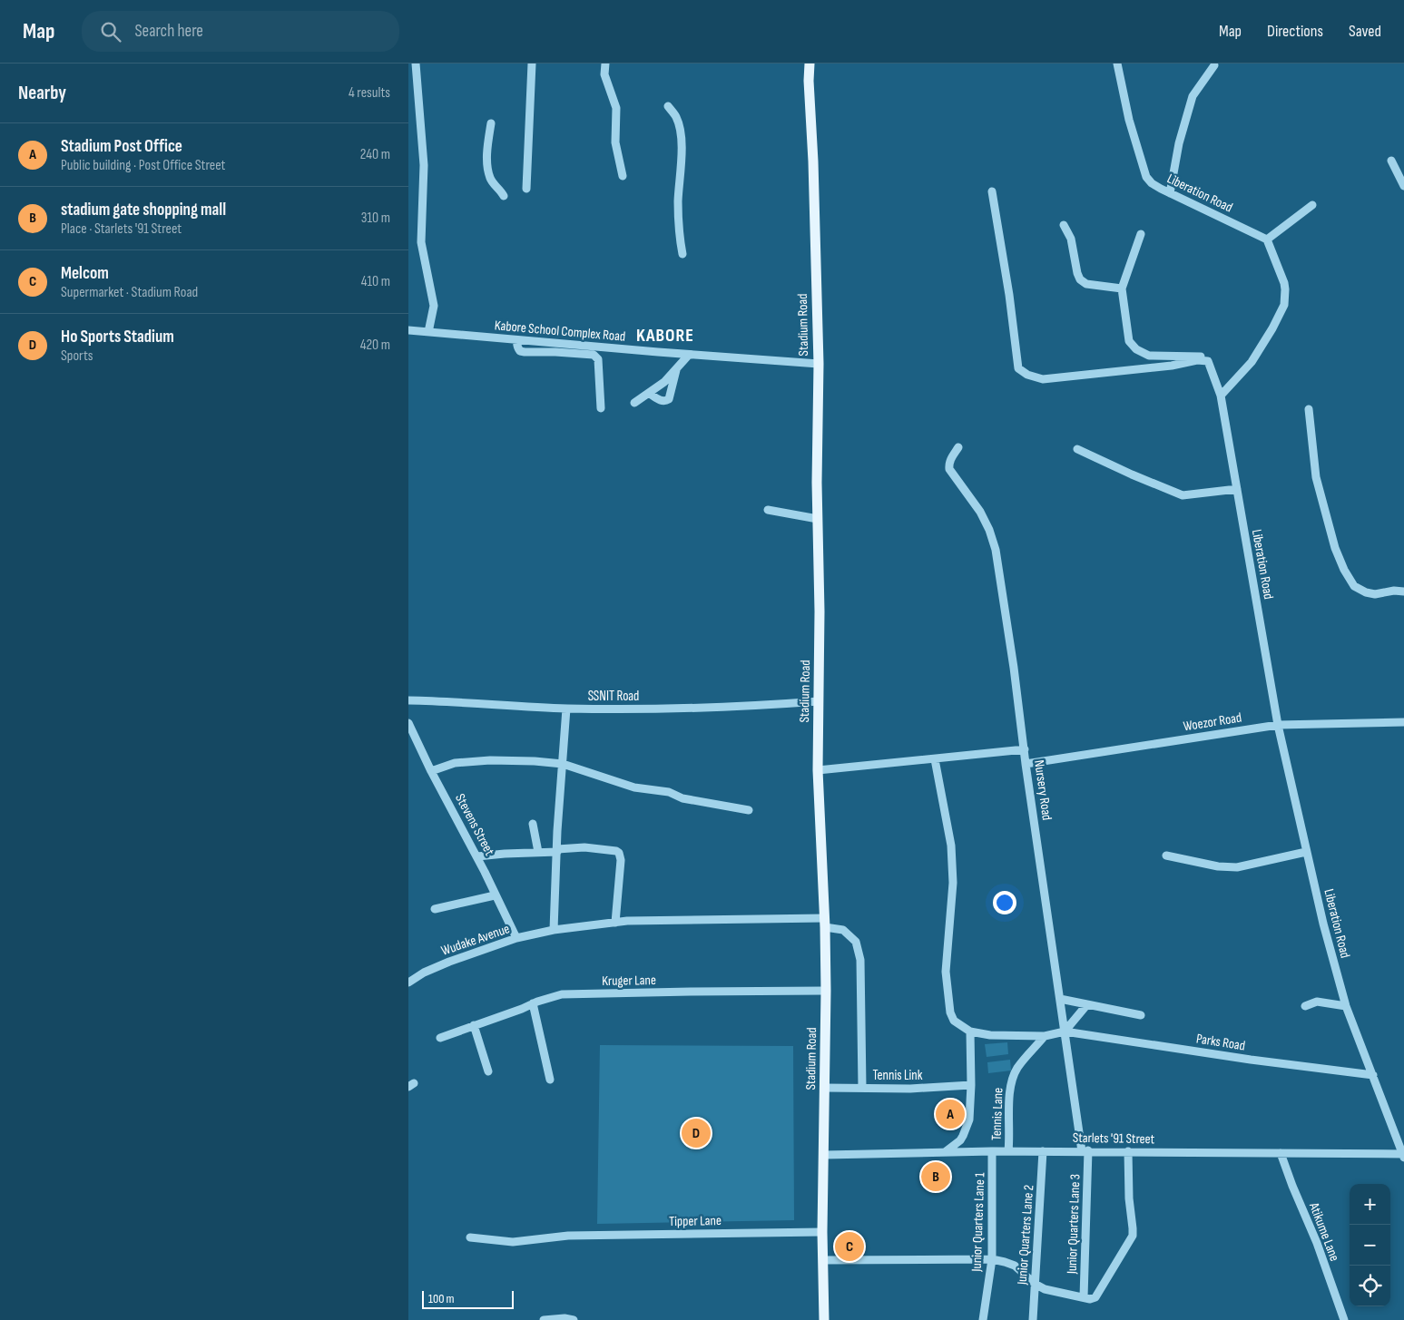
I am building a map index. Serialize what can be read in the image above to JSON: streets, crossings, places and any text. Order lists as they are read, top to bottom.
{
  "streets": {
    "main road": ["Stadium Road"],
    "street": [
      "Liberation Road",
      "Kabore School Complex Road",
      "SSNIT Road",
      "Woezor Road",
      "Nursery Road",
      "Stevens Street",
      "Wudake Avenue",
      "Kruger Lane",
      "Parks Road",
      "Tennis Link",
      "Tennis Lane",
      "Starlets '91 Street",
      "Tipper Lane",
      "Junior Quarters Lane 1",
      "Junior Quarters Lane 3",
      "Atikume Lane",
      "Junior Quarters Lane 2"
    ]
  },
  "crossings": [
    ["Liberation Road", "Woezor Road"],
    ["Liberation Road", "Parks Road"],
    ["Liberation Road", "Starlets '91 Street"],
    ["Stadium Road", "Kabore School Complex Road"],
    ["Stadium Road", "SSNIT Road"],
    ["Stadium Road", "Wudake Avenue"],
    ["Stadium Road", "Kruger Lane"],
    ["Stadium Road", "Tennis Link"],
    ["Stadium Road", "Starlets '91 Street"],
    ["Stadium Road", "Tipper Lane"],
    ["Woezor Road", "Nursery Road"],
    ["Nursery Road", "Parks Road"],
    ["Nursery Road", "Starlets '91 Street"],
    ["Nursery Road", "Junior Quarters Lane 3"],
    ["Stevens Street", "Wudake Avenue"],
    ["Wudake Avenue", "Tennis Link"],
    ["Tennis Lane", "Starlets '91 Street"],
    ["Starlets '91 Street", "Junior Quarters Lane 1"],
    ["Starlets '91 Street", "Junior Quarters Lane 3"],
    ["Starlets '91 Street", "Atikume Lane"],
    ["Starlets '91 Street", "Junior Quarters Lane 2"]
  ],
  "districts": ["KABORE"],
  "scale_bar": "100 m",
  "page": {
    "header": "Map",
    "search": "Search here",
    "nav": ["Map", "Directions", "Saved"],
    "heading": ["Nearby", "4 results"],
    "list": [
      {
        "mark": "A",
        "name": "Stadium Post Office",
        "note": "Public building · Post Office Street",
        "value": "240 m"
      },
      {
        "mark": "B",
        "name": "stadium gate shopping mall",
        "note": "Place · Starlets '91 Street",
        "value": "310 m"
      },
      {
        "mark": "C",
        "name": "Melcom",
        "note": "Supermarket · Stadium Road",
        "value": "410 m"
      },
      {
        "mark": "D",
        "name": "Ho Sports Stadium",
        "note": "Sports",
        "value": "420 m"
      }
    ],
    "pins": [
      "A",
      "D",
      "B",
      "C"
    ],
    "map_buttons": ["+", "−"],
    "scale": "100 m"
  }
}
